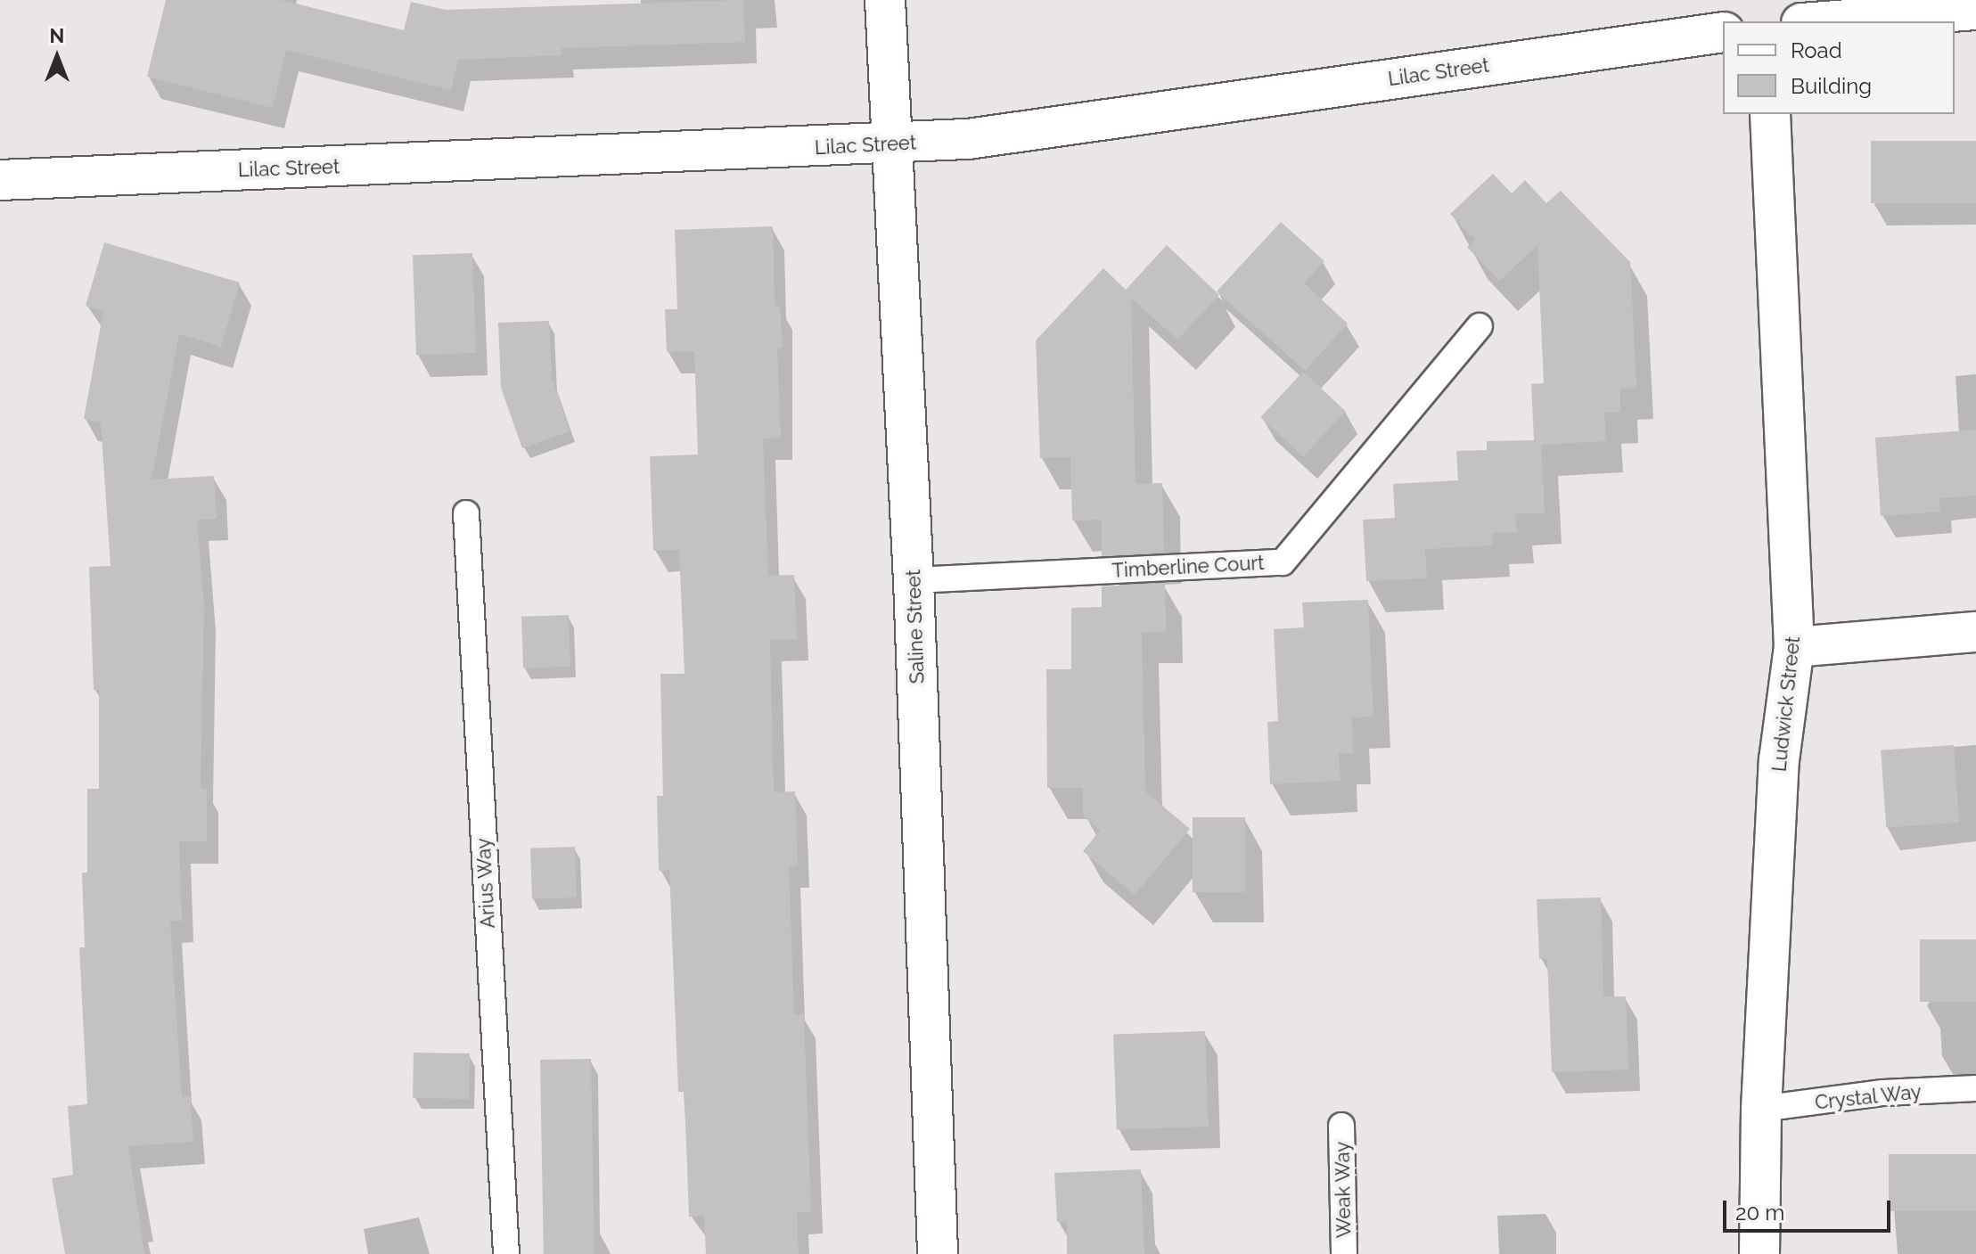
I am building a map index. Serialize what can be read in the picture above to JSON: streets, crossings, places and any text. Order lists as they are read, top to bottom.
{
  "streets": {
    "street": ["Lilac Street", "Saline Street", "Ludwick Street"],
    "lane": [
      "Timberline Court",
      "Arius Way",
      "Crystal Way",
      "Weak Way"
    ]
  },
  "crossings": [
    ["Lilac Street", "Saline Street"],
    ["Timberline Court", "Saline Street"],
    ["Ludwick Street", "Crystal Way"]
  ],
  "legend": ["Road", "Building"],
  "scale_bar": "20 m",
  "north": "top"
}
